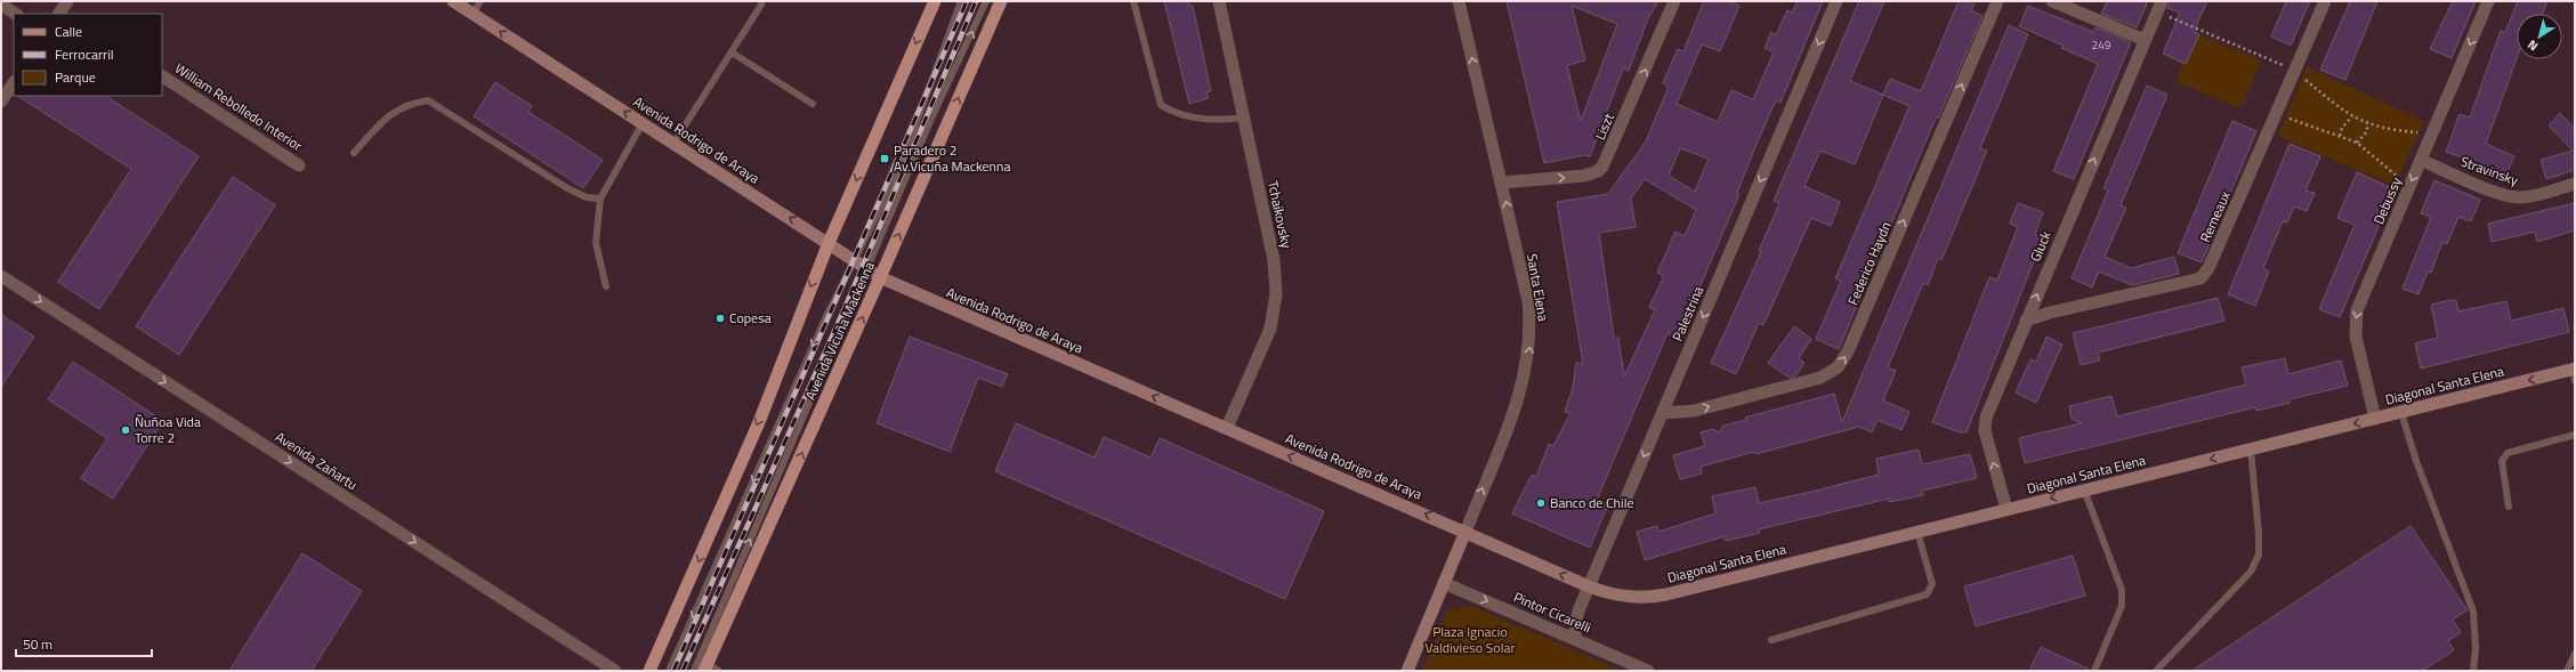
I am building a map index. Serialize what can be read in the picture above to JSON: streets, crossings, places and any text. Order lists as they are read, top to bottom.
{
  "streets": {
    "main road": [
      "Avenida Rodrigo de Araya",
      "Santa Elena",
      "Avenida Vicuña Mackenna",
      "Diagonal Santa Elena"
    ],
    "street": [
      "William Rebolledo Interior",
      "Liszt",
      "Stravinsky",
      "Debussy",
      "Tchaikovsky",
      "Remeaux",
      "Gluck",
      "Federico Haydn",
      "Palestrina",
      "Avenida Zañartu",
      "Pintor Cicarelli"
    ]
  },
  "crossings": [
    ["Liszt", "Santa Elena"],
    ["Avenida Rodrigo de Araya", "Tchaikovsky"],
    ["Avenida Rodrigo de Araya", "Santa Elena"],
    ["Avenida Rodrigo de Araya", "Palestrina"],
    ["Avenida Rodrigo de Araya", "Avenida Vicuña Mackenna"],
    ["Avenida Rodrigo de Araya", "Diagonal Santa Elena"],
    ["Stravinsky", "Debussy"],
    ["Debussy", "Diagonal Santa Elena"],
    ["Remeaux", "Gluck"],
    ["Gluck", "Diagonal Santa Elena"],
    ["Federico Haydn", "Palestrina"],
    ["Santa Elena", "Pintor Cicarelli"],
    ["Palestrina", "Pintor Cicarelli"]
  ],
  "one_way": [
    "Liszt",
    "Avenida Rodrigo de Araya",
    "Debussy",
    "Gluck",
    "Federico Haydn",
    "Santa Elena",
    "Palestrina",
    "Diagonal Santa Elena",
    "Avenida Zañartu",
    "Pintor Cicarelli"
  ],
  "parks": ["Plaza Ignacio Valdivieso Solar"],
  "places": {
    "transit": ["Paradero 2 Av.Vicuña Mackenna"],
    "other": ["Copesa", "Ñuñoa Vida Torre 2", "Banco de Chile"]
  },
  "house_numbers": ["249"],
  "legend": ["Calle", "Ferrocarril", "Parque"],
  "scale_bar": "50 m",
  "north": "bottom left"
}
